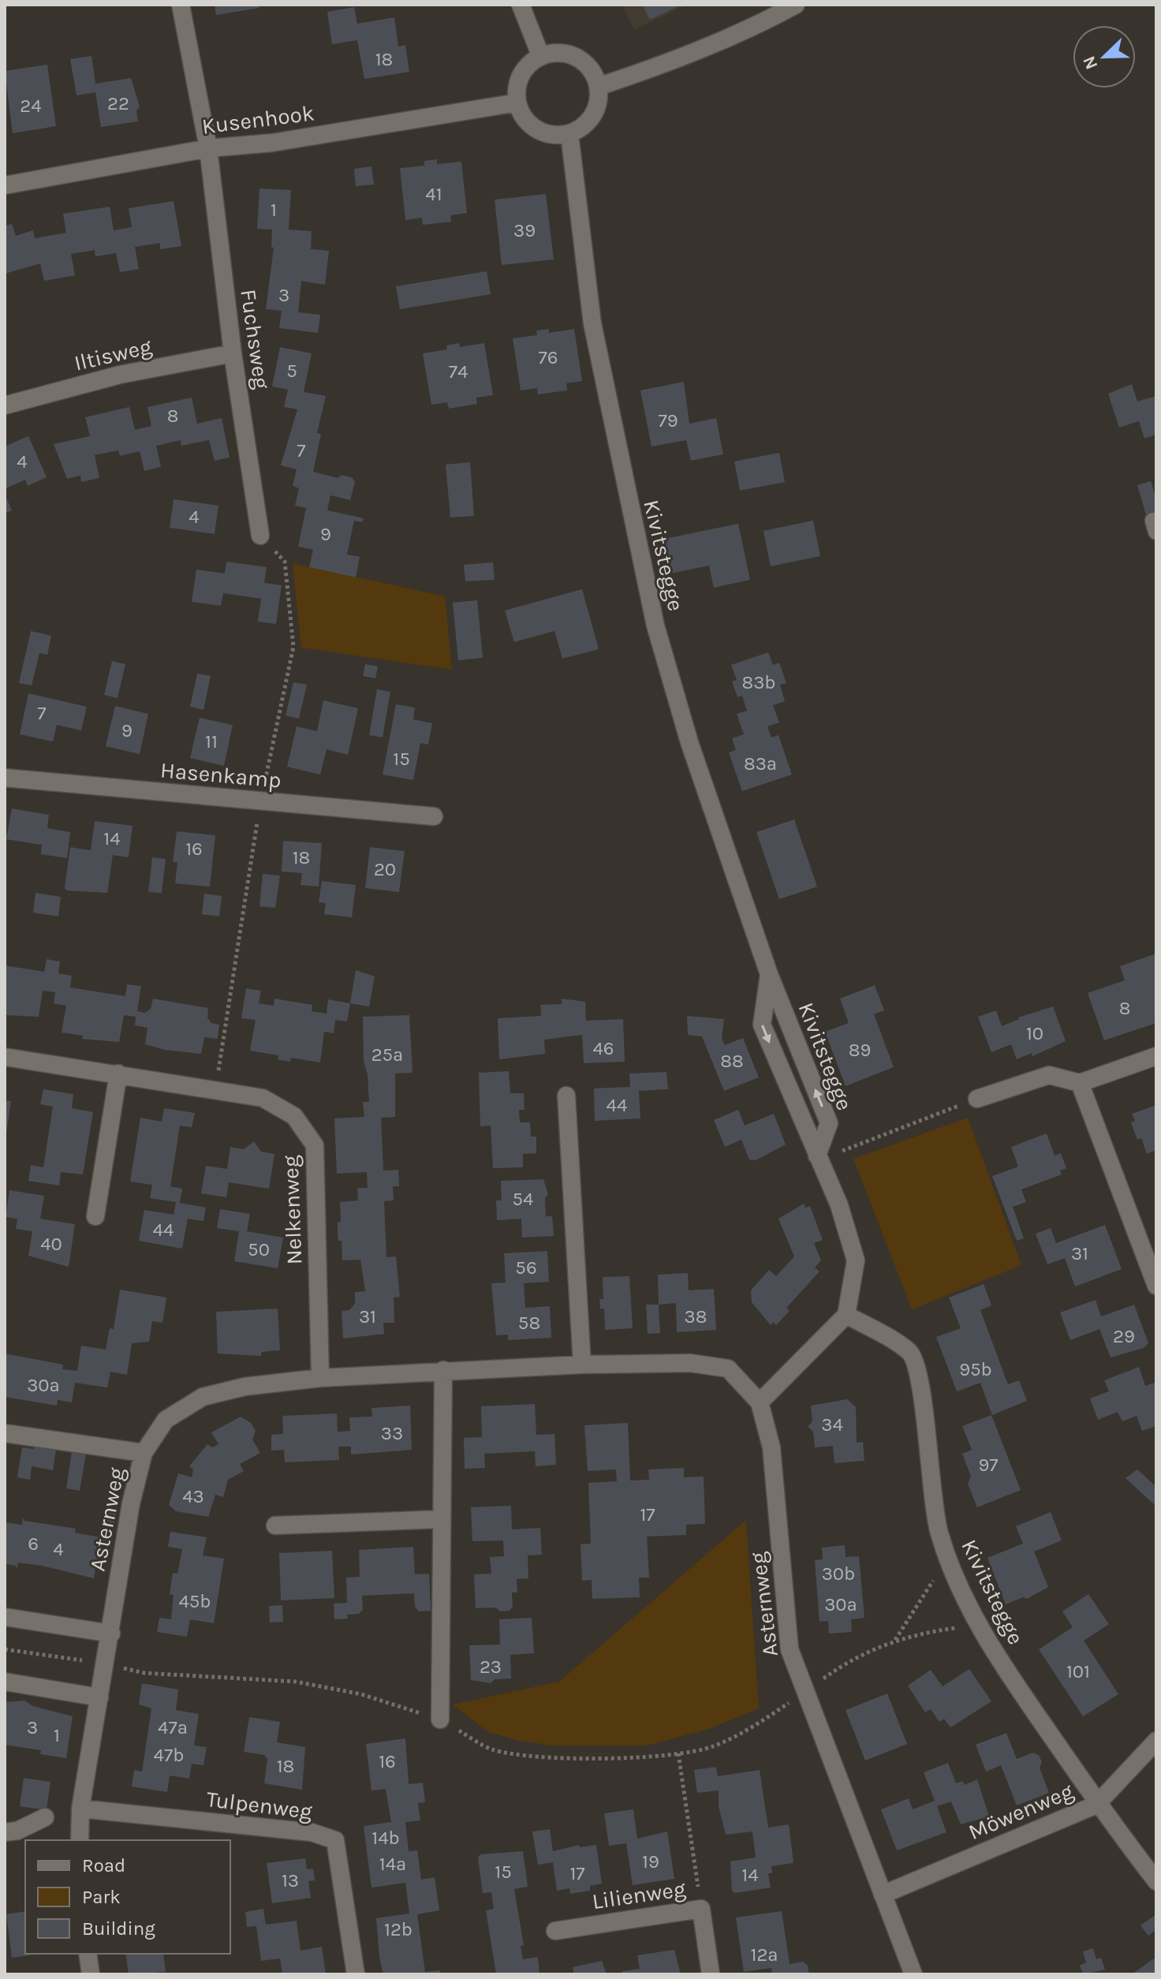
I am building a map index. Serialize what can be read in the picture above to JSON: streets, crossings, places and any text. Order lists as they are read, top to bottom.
{
  "streets": {
    "street": [
      "Kusenhook",
      "Fuchsweg",
      "Iltisweg",
      "Kivitstegge",
      "Hasenkamp",
      "Nelkenweg",
      "Asternweg",
      "Tulpenweg",
      "Möwenweg",
      "Lilienweg"
    ]
  },
  "crossings": [
    ["Kusenhook", "Fuchsweg"],
    ["Kusenhook", "Kivitstegge"],
    ["Fuchsweg", "Iltisweg"],
    ["Kivitstegge", "Möwenweg"],
    ["Nelkenweg", "Asternweg"],
    ["Asternweg", "Tulpenweg"],
    ["Asternweg", "Möwenweg"]
  ],
  "house_numbers": [
    "18",
    "22",
    "24",
    "41",
    "1",
    "39",
    "3",
    "76",
    "5",
    "74",
    "8",
    "79",
    "7",
    "4",
    "4",
    "9",
    "83b",
    "7",
    "9",
    "11",
    "15",
    "83a",
    "14",
    "16",
    "18",
    "20",
    "8",
    "10",
    "46",
    "89",
    "25a",
    "88",
    "44",
    "54",
    "44",
    "40",
    "50",
    "31",
    "56",
    "31",
    "38",
    "58",
    "29",
    "95b",
    "30a",
    "34",
    "33",
    "97",
    "43",
    "17",
    "6",
    "4",
    "30b",
    "45b",
    "30a",
    "23",
    "101",
    "3",
    "47a",
    "1",
    "47b",
    "16",
    "18",
    "14b",
    "19",
    "14a",
    "15",
    "17",
    "14",
    "13",
    "12b",
    "12a"
  ],
  "legend": ["Road", "Park", "Building"],
  "north": "bottom left"
}
